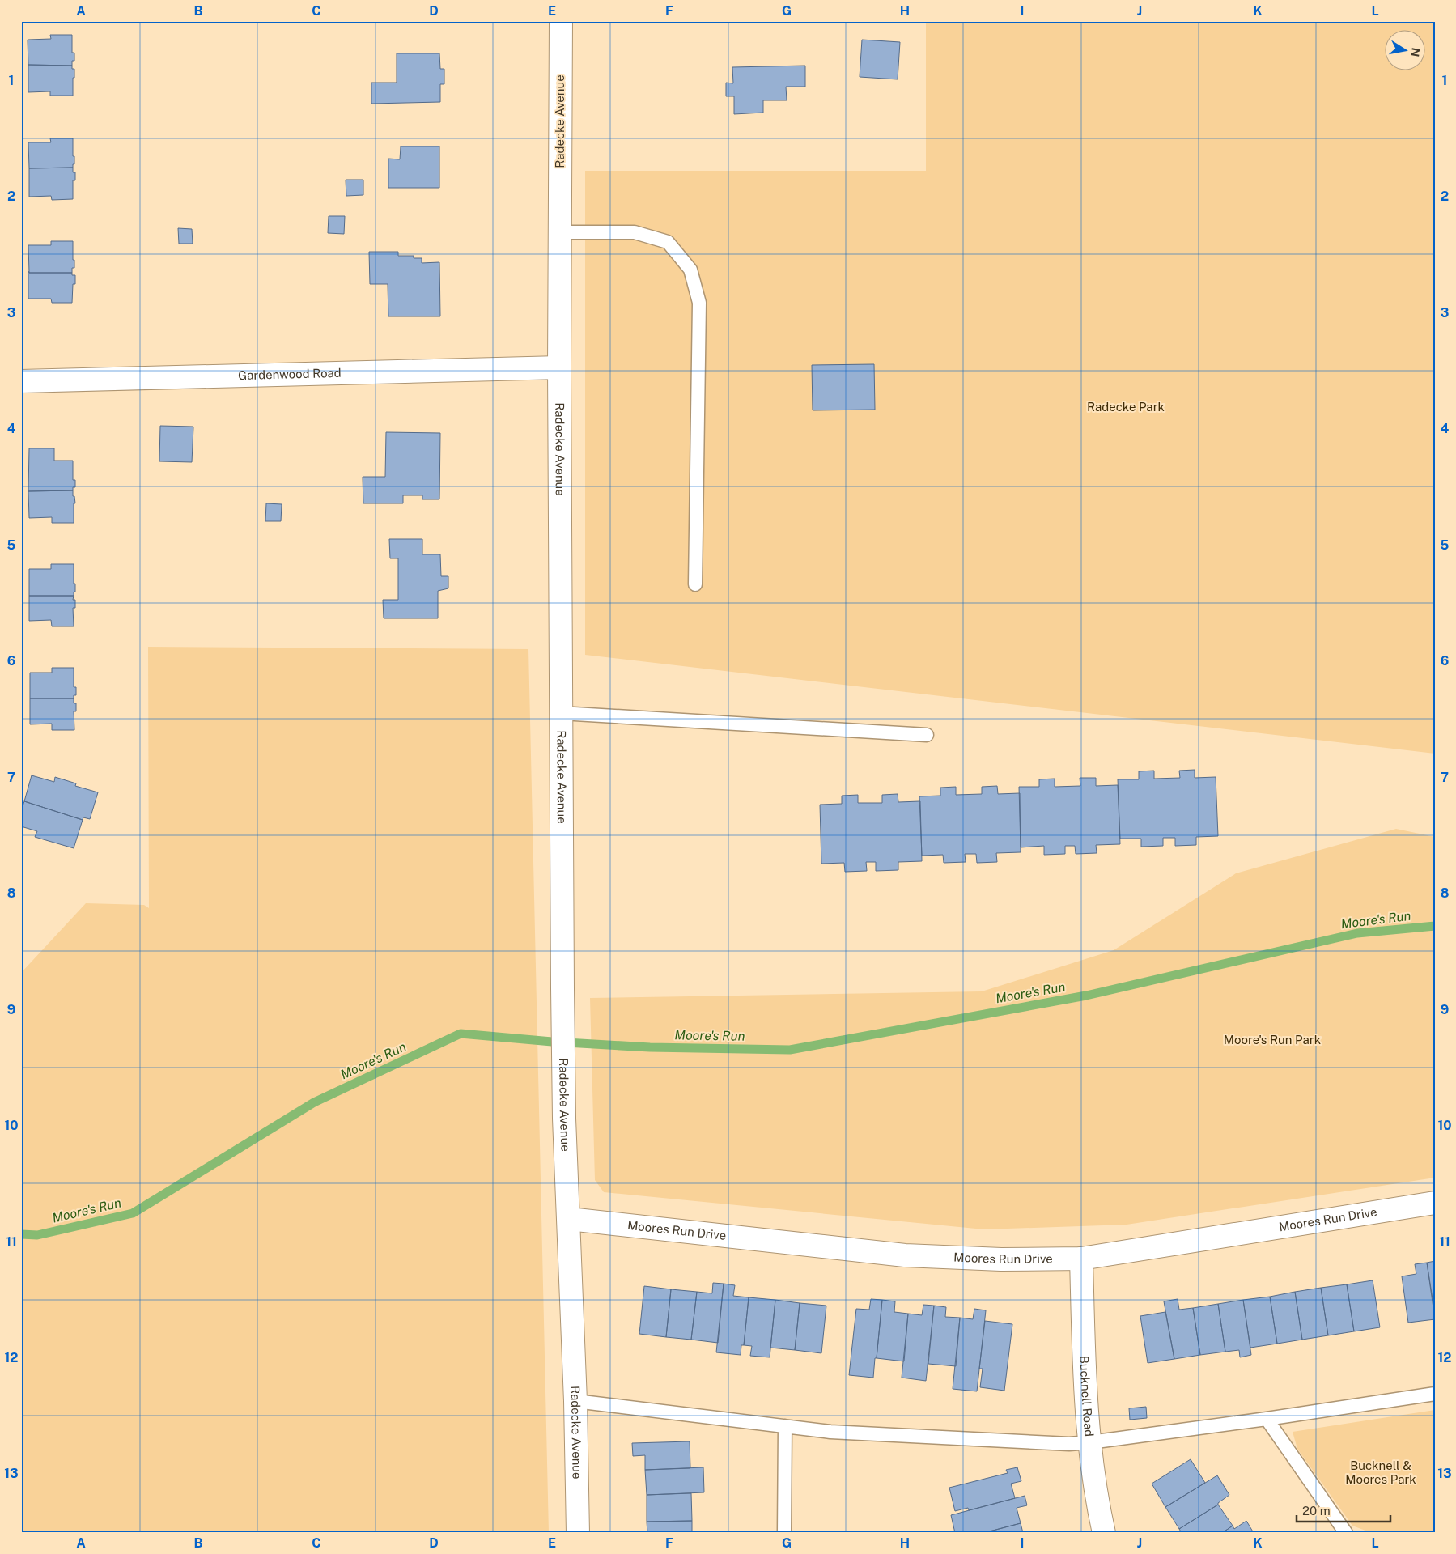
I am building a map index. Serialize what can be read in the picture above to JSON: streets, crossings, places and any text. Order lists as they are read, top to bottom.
{
  "streets": {
    "street": [
      "Radecke Avenue",
      "Gardenwood Road",
      "Moores Run Drive",
      "Bucknell Road"
    ]
  },
  "crossings": [
    ["Radecke Avenue", "Gardenwood Road"],
    ["Radecke Avenue", "Moores Run Drive"],
    ["Moores Run Drive", "Bucknell Road"]
  ],
  "water": ["Moore's Run"],
  "parks": ["Radecke Park", "Moore's Run Park", "Bucknell & Moores Park"],
  "scale_bar": "20 m",
  "north": "right",
  "grid": {
    "columns": [
      "A",
      "B",
      "C",
      "D",
      "E",
      "F",
      "G",
      "H",
      "I",
      "J",
      "K",
      "L"
    ],
    "rows": [
      "1",
      "2",
      "3",
      "4",
      "5",
      "6",
      "7",
      "8",
      "9",
      "10",
      "11",
      "12",
      "13"
    ]
  }
}
